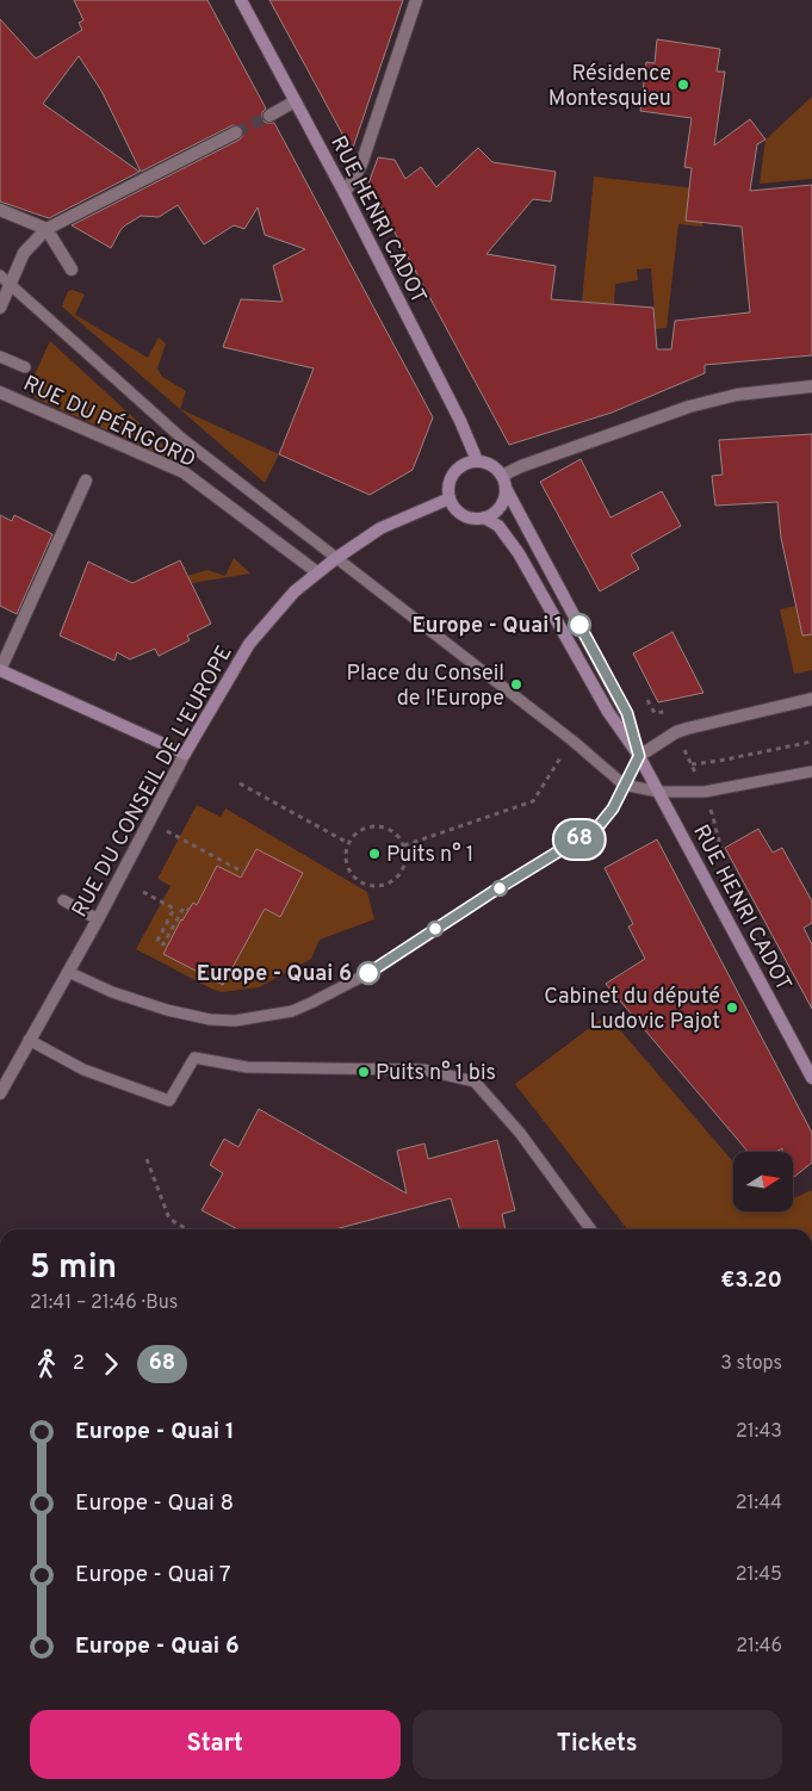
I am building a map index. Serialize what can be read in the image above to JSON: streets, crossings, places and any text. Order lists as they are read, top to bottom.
{
  "streets": {
    "main road": ["RUE HENRI CADOT", "RUE DU CONSEIL DE L'EUROPE"],
    "street": ["RUE DU PÉRIGORD"]
  },
  "crossings": [
    ["RUE HENRI CADOT", "RUE DU CONSEIL DE L'EUROPE"],
    ["RUE DU PÉRIGORD", "RUE DU CONSEIL DE L'EUROPE"]
  ],
  "places": [
    "Résidence Montesquieu",
    "Europe - Quai 1",
    "Place du Conseil de l'Europe",
    "Puits n° 1",
    "Europe - Quai 6",
    "Cabinet du député Ludovic Pajot",
    "Puits n° 1 bis"
  ],
  "lines": ["bus line 68"],
  "north": "right",
  "page": {
    "on_map": "68",
    "heading": ["5 min", "21:41 – 21:46 · Bus", "€3.20"],
    "legs": ["2", "68", "3 stops"],
    "list": [
      {
        "name": "Europe - Quai 1",
        "value": "21:43"
      },
      {
        "name": "Europe - Quai 8",
        "value": "21:44"
      },
      {
        "name": "Europe - Quai 7",
        "value": "21:45"
      },
      {
        "name": "Europe - Quai 6",
        "value": "21:46"
      }
    ],
    "buttons": ["Start", "Tickets"]
  }
}
